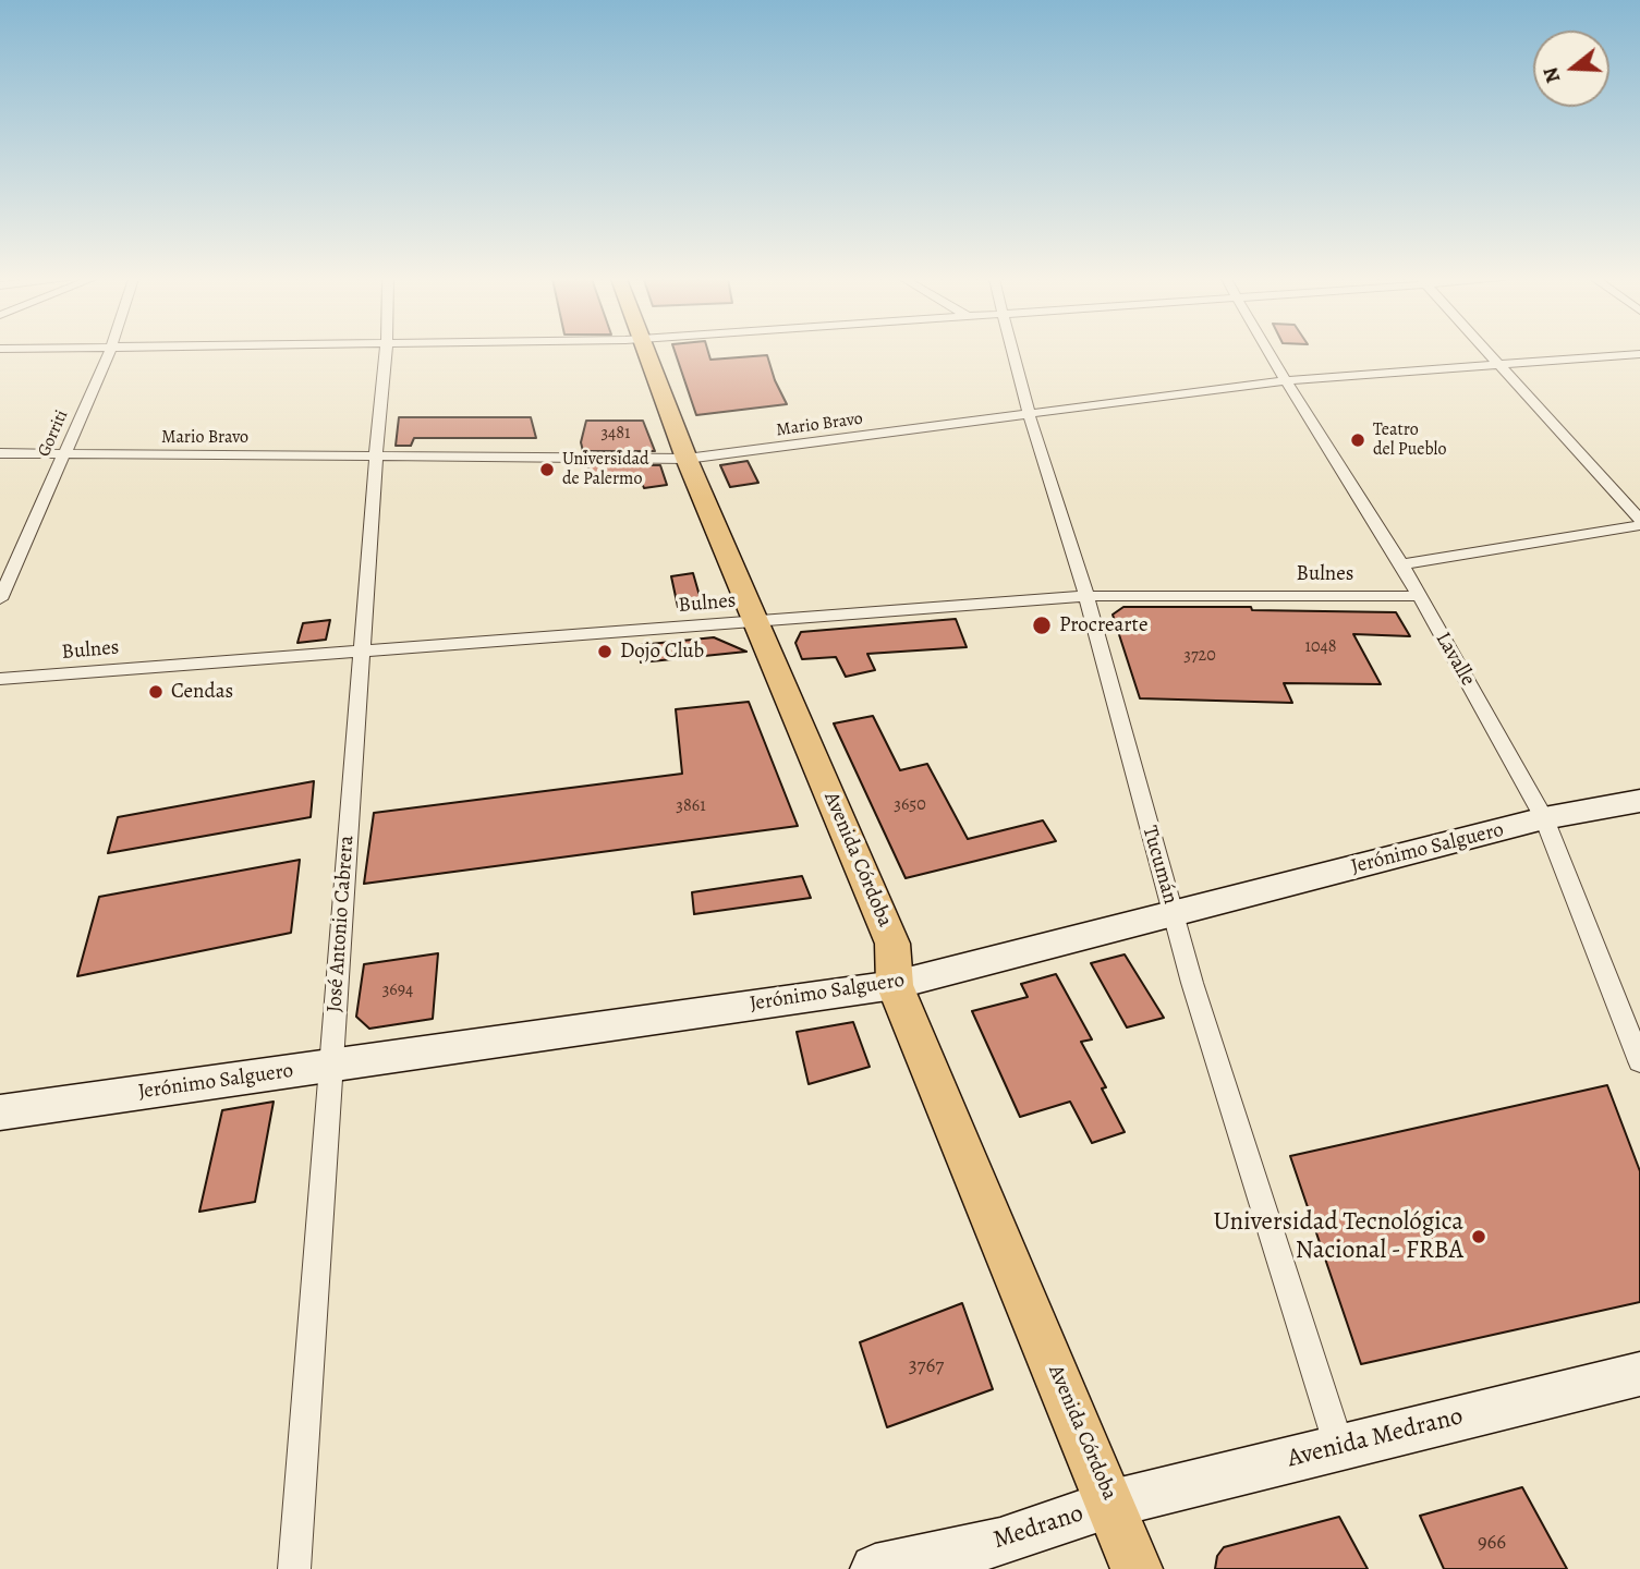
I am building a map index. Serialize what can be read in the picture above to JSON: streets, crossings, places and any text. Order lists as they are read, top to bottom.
{
  "streets": {
    "main road": ["Avenida Córdoba"],
    "street": [
      "Mario Bravo",
      "Gorriti",
      "Bulnes",
      "Lavalle",
      "Jerónimo Salguero",
      "Tucumán",
      "José Antonio Cabrera",
      "Avenida Medrano",
      "Medrano"
    ]
  },
  "crossings": [
    ["Mario Bravo", "Gorriti"],
    ["Mario Bravo", "Lavalle"],
    ["Mario Bravo", "Avenida Córdoba"],
    ["Mario Bravo", "Tucumán"],
    ["Mario Bravo", "José Antonio Cabrera"],
    ["Bulnes", "Lavalle"],
    ["Bulnes", "Avenida Córdoba"],
    ["Bulnes", "Tucumán"],
    ["Bulnes", "José Antonio Cabrera"],
    ["Lavalle", "Jerónimo Salguero"],
    ["Jerónimo Salguero", "Avenida Córdoba"],
    ["Jerónimo Salguero", "Tucumán"],
    ["Jerónimo Salguero", "José Antonio Cabrera"],
    ["Avenida Córdoba", "Avenida Medrano"],
    ["Avenida Córdoba", "Medrano"],
    ["Tucumán", "Avenida Medrano"],
    ["Avenida Medrano", "Medrano"]
  ],
  "places": [
    "Teatro del Pueblo",
    "Universidad de Palermo",
    "Procrearte",
    "Dojo Club",
    "Cendas",
    "Universidad Tecnológica Nacional - FRBA"
  ],
  "house_numbers": [
    "3481",
    "1048",
    "3720",
    "3650",
    "3861",
    "3694",
    "3767",
    "966"
  ],
  "north": "left"
}
